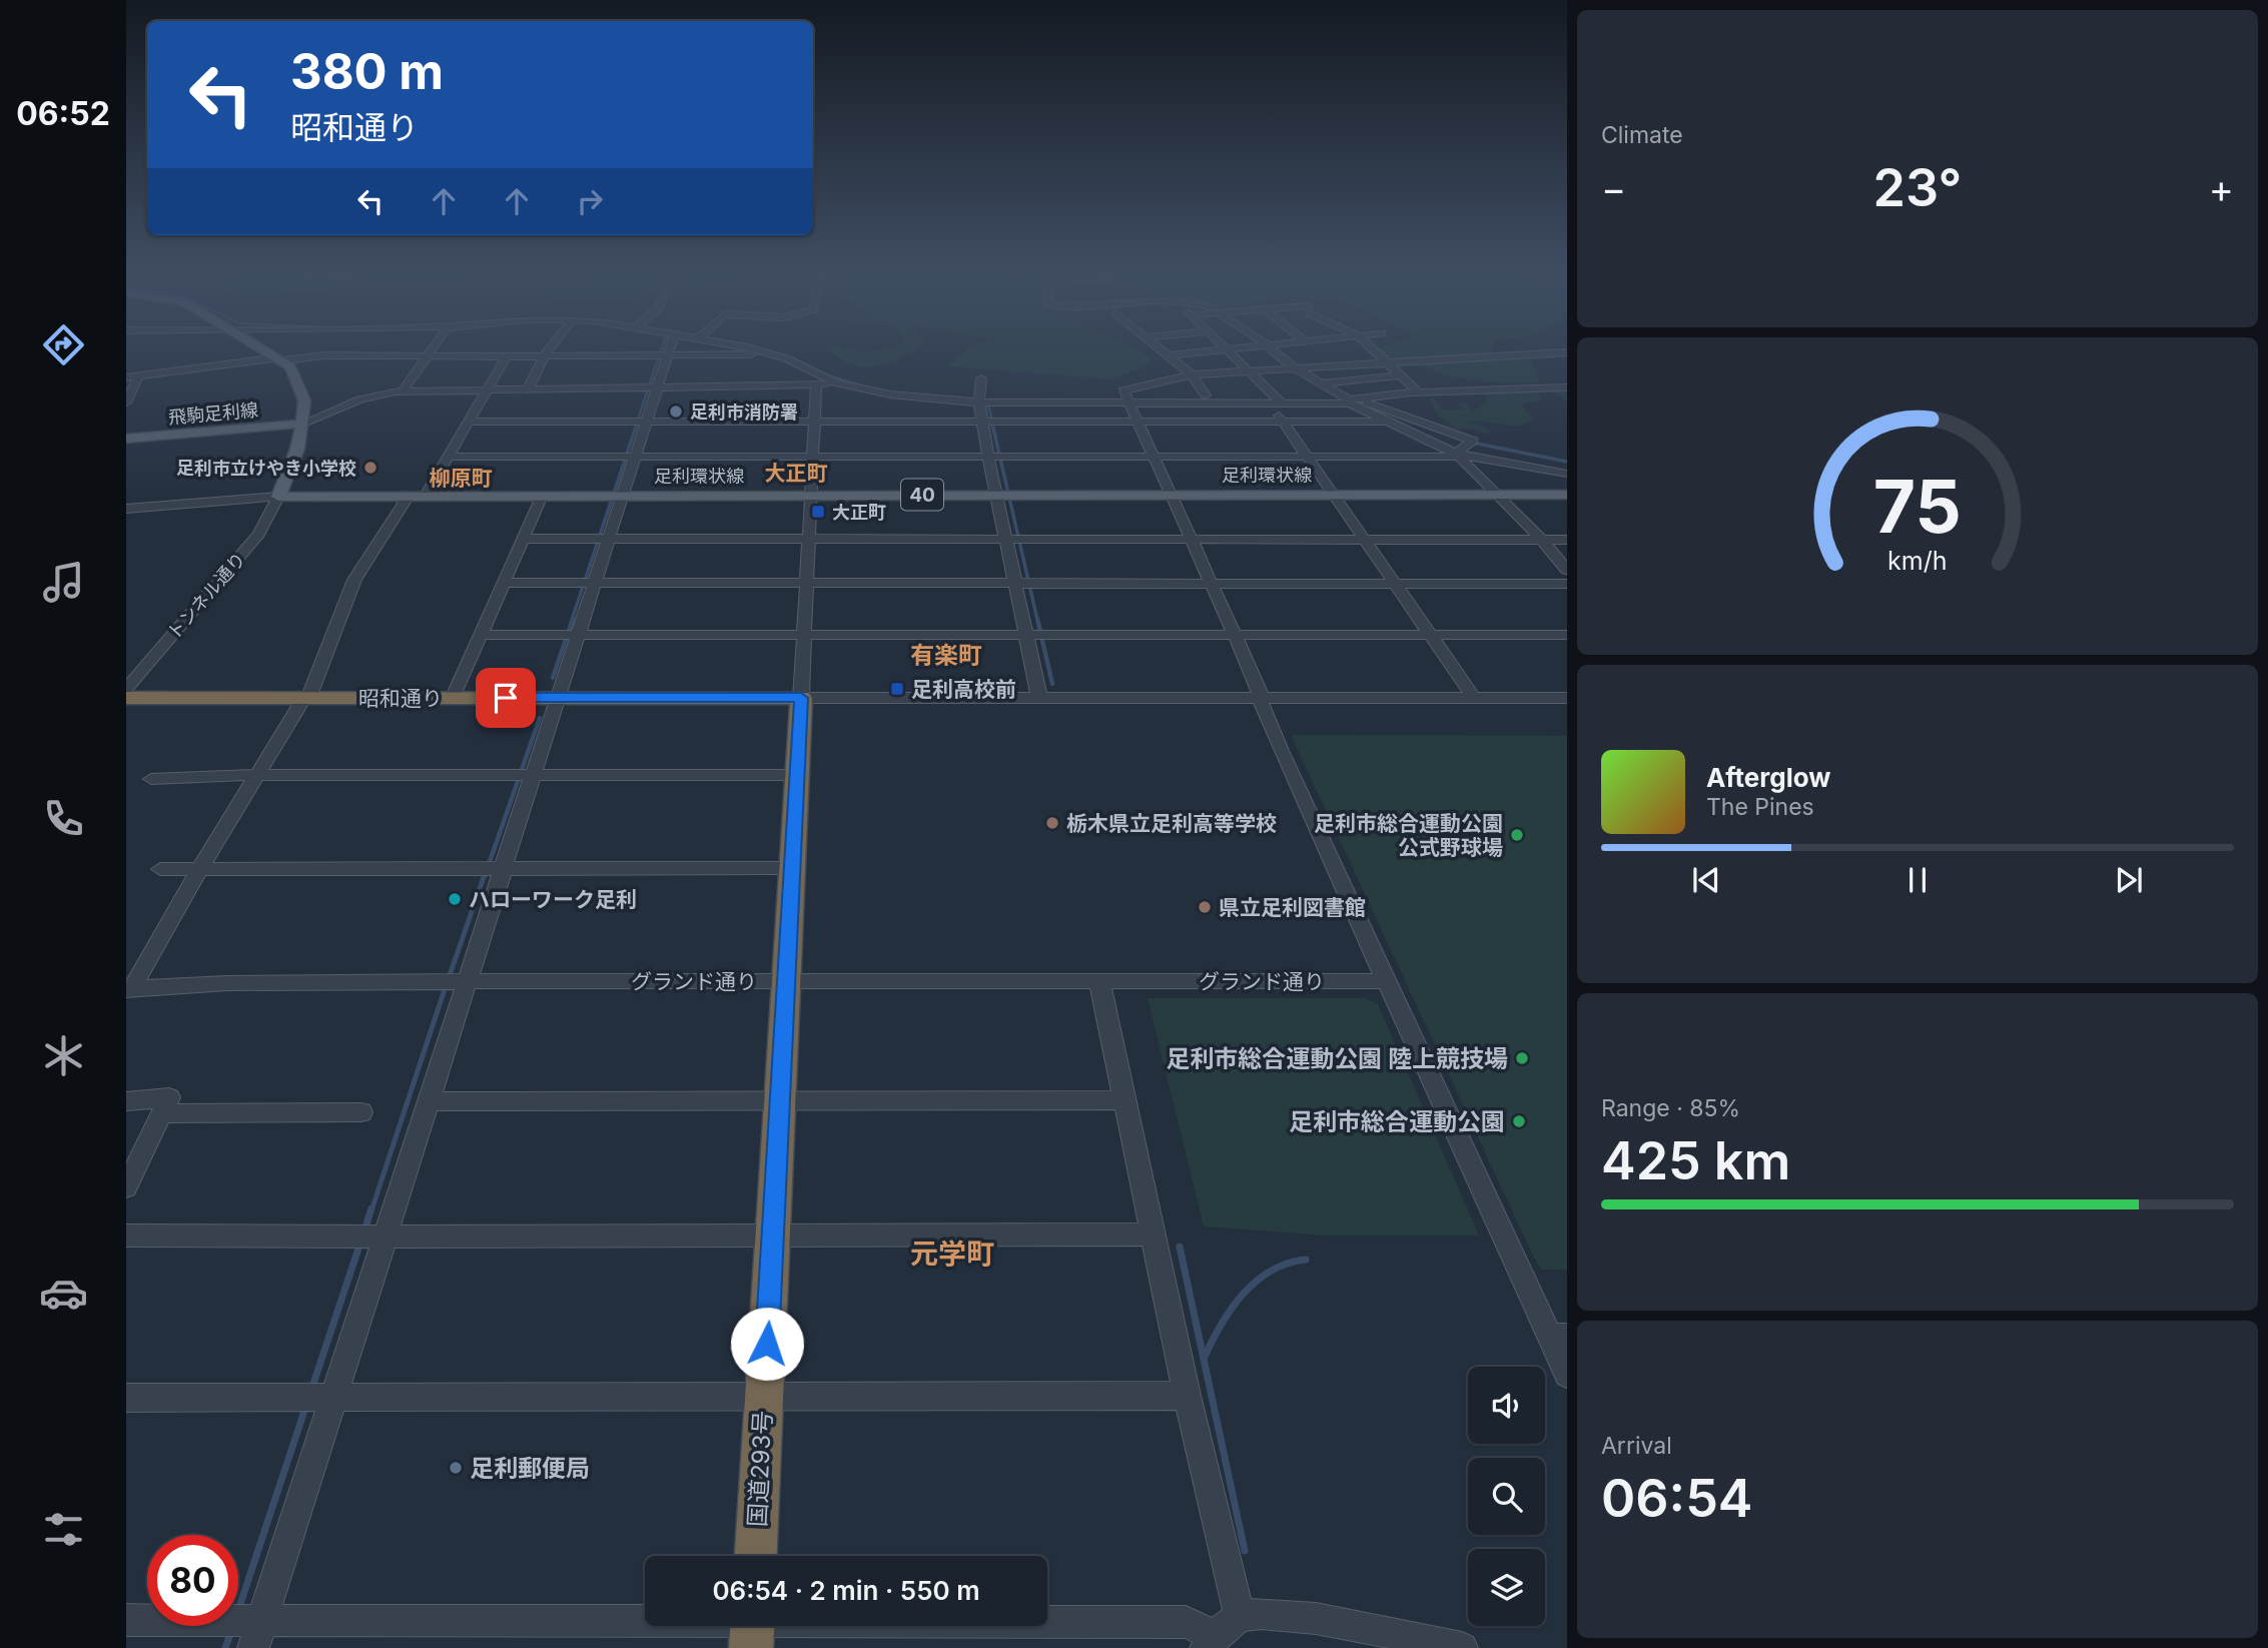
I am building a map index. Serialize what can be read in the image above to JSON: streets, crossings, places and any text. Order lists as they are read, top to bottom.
{
  "streets": {
    "highway": ["昭和通り", "国道293号"],
    "main road": ["飛駒足利線", "足利環状線", "40"],
    "street": ["トンネル通り", "グランド通り"]
  },
  "crossings": [
    ["足利環状線", "トンネル通り"],
    ["昭和通り", "国道293号"],
    ["グランド通り", "国道293号"]
  ],
  "districts": [
    "大正町",
    "柳原町",
    "有楽町",
    "元学町"
  ],
  "places": {
    "other": [
      "足利市消防署",
      "足利市立けやき小学校",
      "栃木県立足利高等学校",
      "足利市総合運動公園 公式野球場",
      "ハローワーク足利",
      "県立足利図書館",
      "足利市総合運動公園 陸上競技場",
      "足利市総合運動公園",
      "足利郵便局"
    ],
    "transit": ["大正町", "足利高校前"]
  },
  "page": {
    "tabs": "06:52",
    "tile": [
      "Climate",
      ["Range · 85%", "425 km"],
      ["Arrival", "06:54"]
    ],
    "turn": ["380 m", "昭和通り"],
    "heat": ["−", "23°", "+"],
    "song": ["Afterglow", "The Pines"],
    "limit": "80",
    "trip": "06:54 · 2 min · 550 m",
    "gauge": ["75", "km/h"]
  }
}
